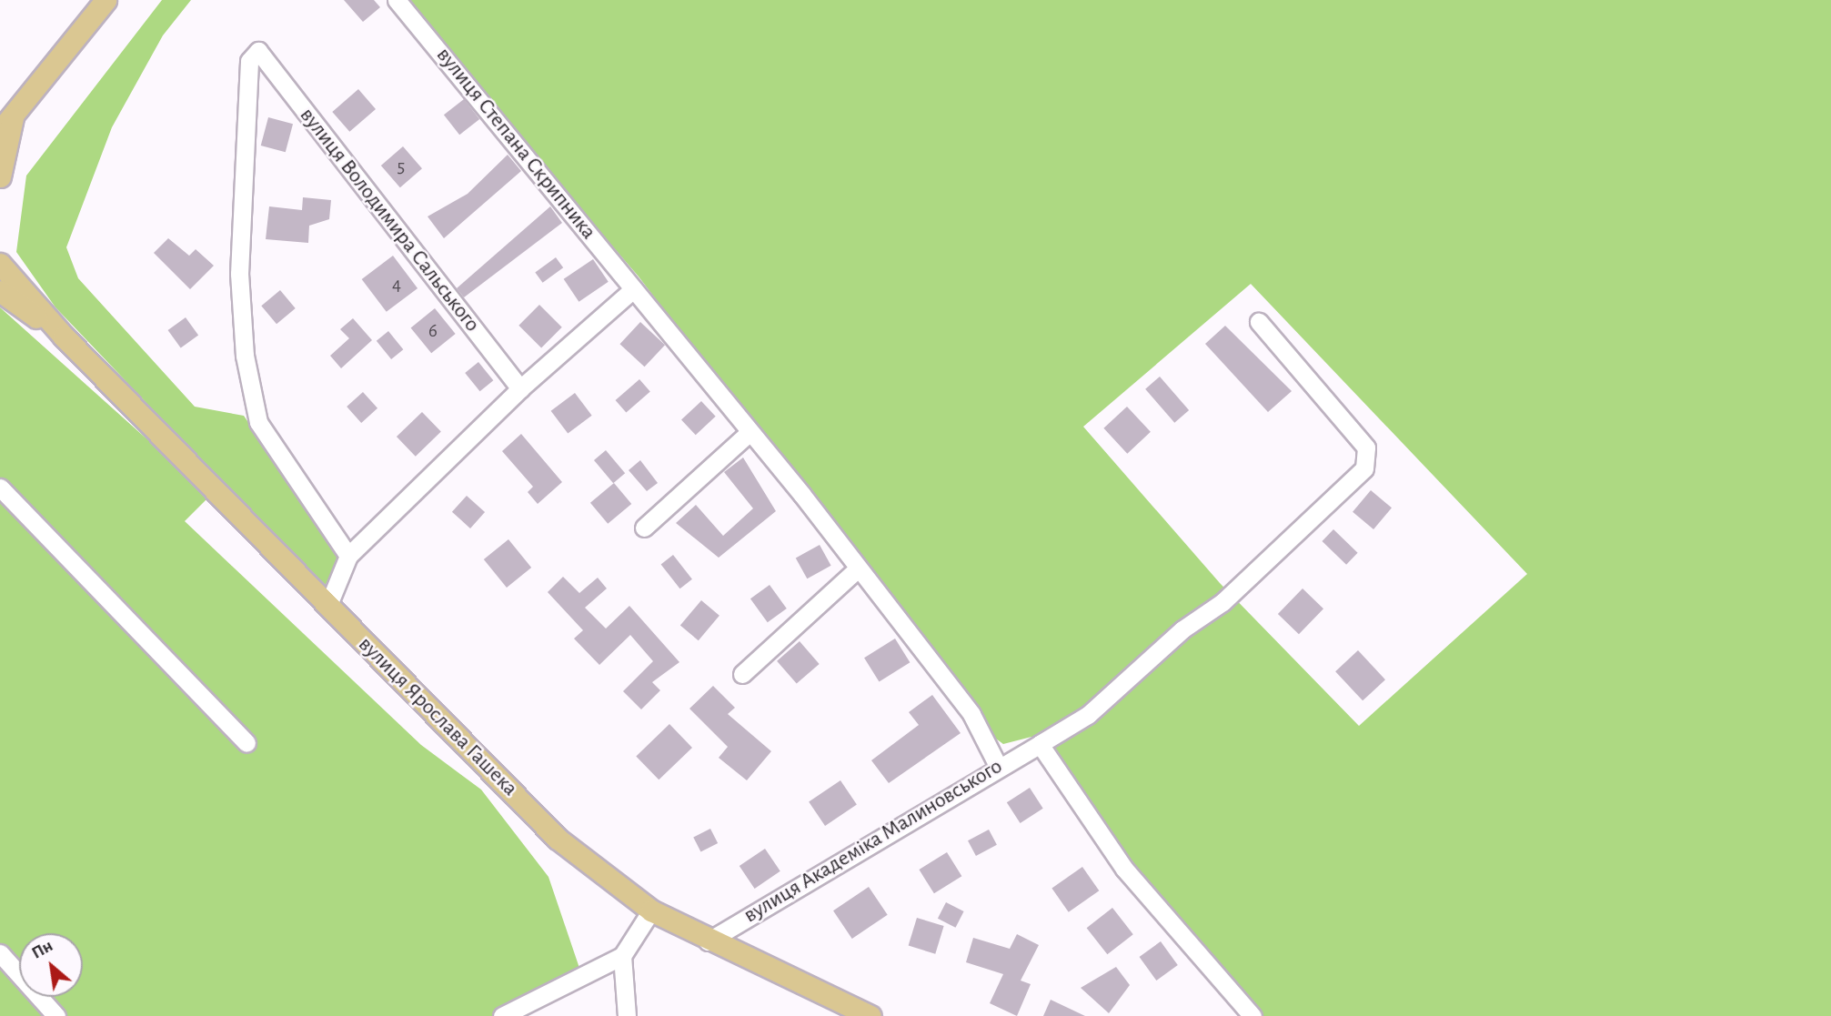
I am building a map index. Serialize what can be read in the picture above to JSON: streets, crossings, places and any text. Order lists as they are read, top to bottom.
{
  "streets": {
    "main road": ["вулиця Ярослава Гашека"],
    "street": ["вулиця Степана Скрипника", "вулиця Володимира Сальського", "вулиця Академіка Малиновського"]
  },
  "crossings": [
    ["вулиця Степана Скрипника", "вулиця Академіка Малиновського"],
    ["вулиця Ярослава Гашека", "вулиця Академіка Малиновського"]
  ],
  "house_numbers": ["5", "4", "6"],
  "north": "top left"
}
